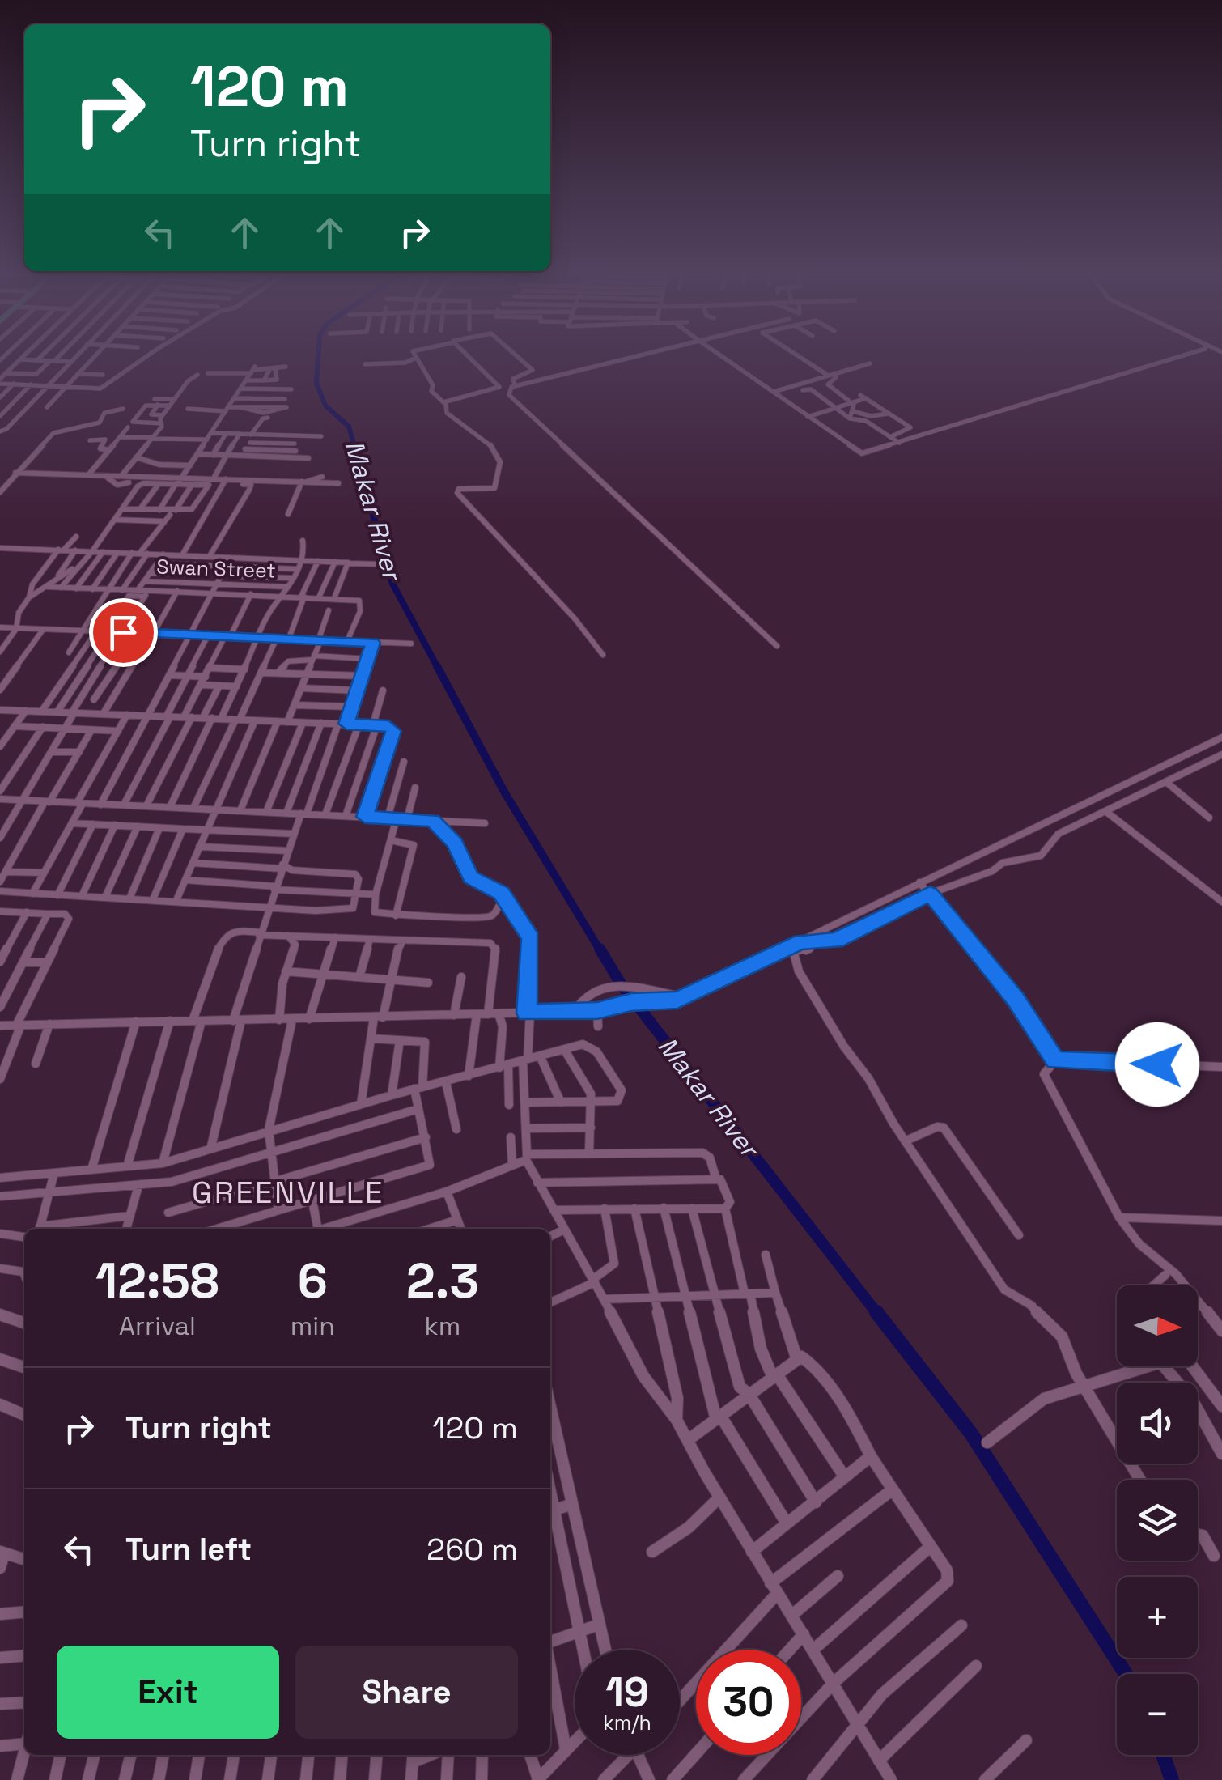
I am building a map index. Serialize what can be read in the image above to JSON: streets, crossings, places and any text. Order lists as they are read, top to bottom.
{
  "streets": {
    "street": ["Swan Street"]
  },
  "districts": ["GREENVILLE"],
  "water": ["Makar River"],
  "north": "right",
  "page": {
    "turn": ["120 m", "Turn right"],
    "eta": [
      "12:58",
      "Arrival",
      "6",
      "min",
      "2.3",
      "km"
    ],
    "map_buttons": ["+", "−"],
    "list": [
      {
        "name": "Turn right",
        "value": "120 m"
      },
      {
        "name": "Turn left",
        "value": "260 m"
      }
    ],
    "buttons": ["Exit", "Share"],
    "speed": "19 km/h",
    "limit": "30"
  }
}
